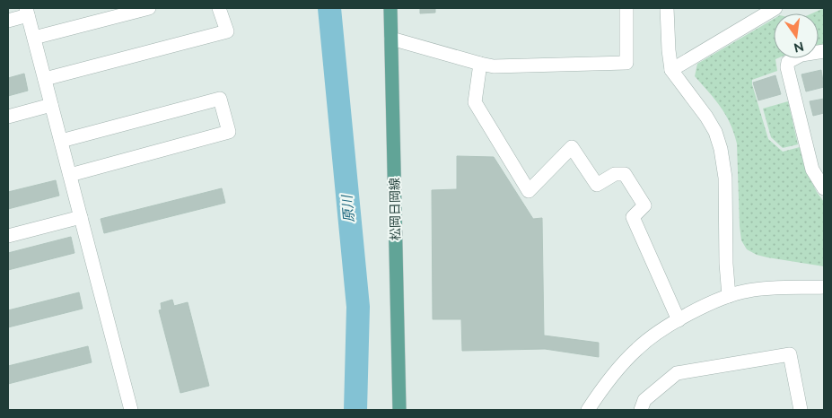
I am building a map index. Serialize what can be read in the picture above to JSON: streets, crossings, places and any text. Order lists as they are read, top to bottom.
{
  "streets": {
    "main road": ["松岡日岡線"]
  },
  "water": ["原川"],
  "north": "bottom"
}
